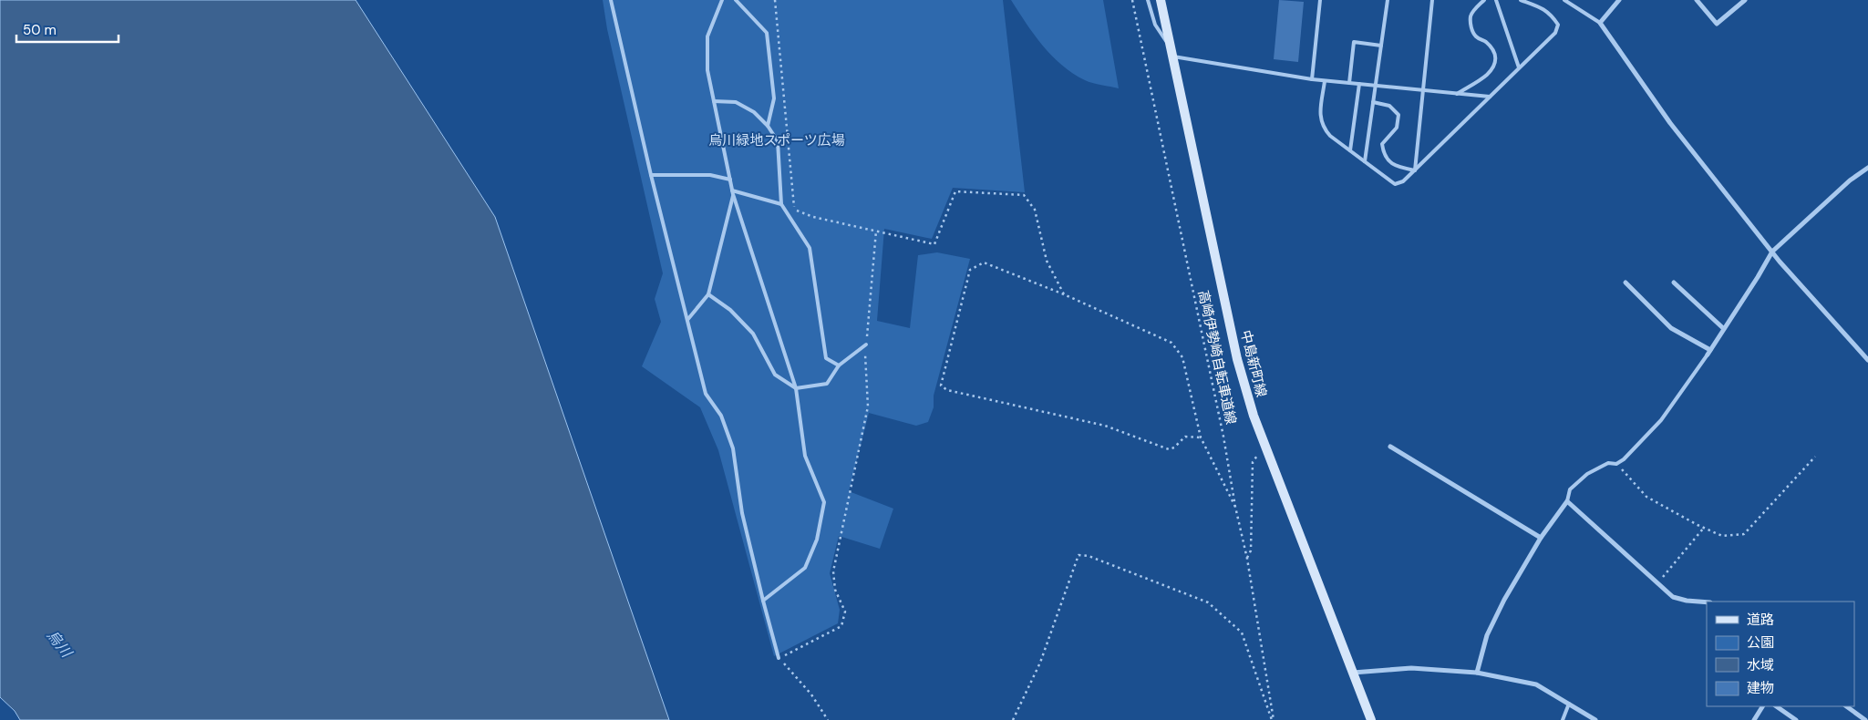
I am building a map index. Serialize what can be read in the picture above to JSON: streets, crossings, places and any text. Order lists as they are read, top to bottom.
{
  "streets": {
    "main road": ["中島新町線"],
    "path": ["高崎伊勢崎自転車道線"]
  },
  "water": ["烏川"],
  "parks": ["烏川緑地スポーツ広場"],
  "legend": [
    "道路",
    "公園",
    "水域",
    "建物"
  ],
  "scale_bar": "50 m"
}
